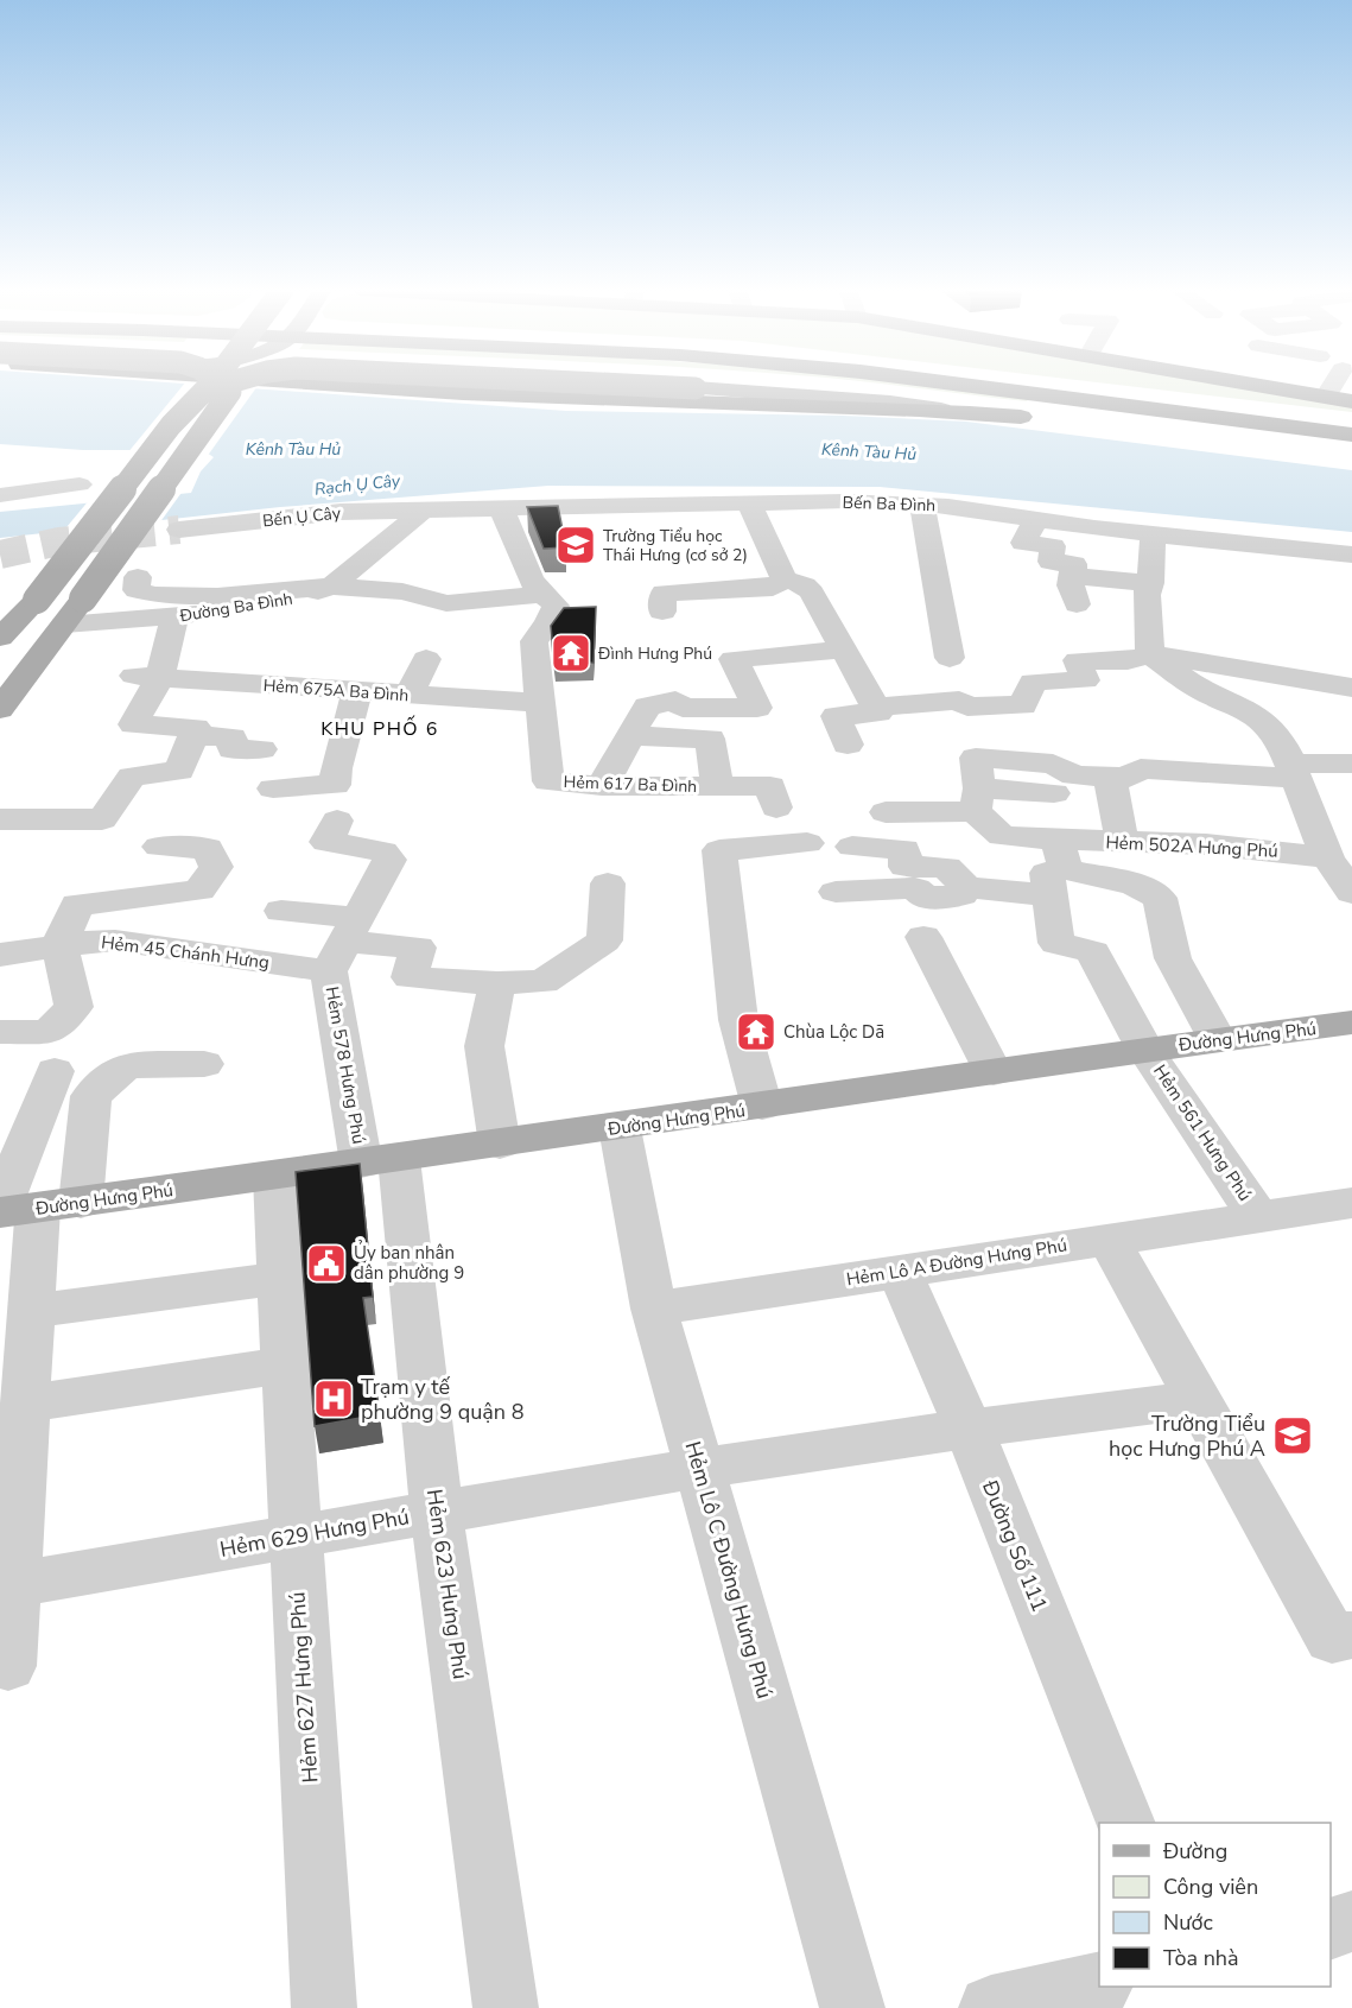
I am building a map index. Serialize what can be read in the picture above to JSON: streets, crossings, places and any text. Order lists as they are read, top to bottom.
{
  "streets": {
    "main road": ["Đường Hưng Phú"],
    "street": [
      "Bến Ba Đình",
      "Bến Ụ Cây",
      "Đường Ba Đình",
      "Hẻm 675A Ba Đình",
      "Hẻm 617 Ba Đình",
      "Hẻm 502A Hưng Phú",
      "Hẻm 45 Chánh Hưng",
      "Hẻm 578 Hưng Phú",
      "Hẻm 561 Hưng Phú",
      "Hẻm Lô A Đường Hưng Phú",
      "Hẻm 629 Hưng Phú",
      "Đường Số 111",
      "Hẻm Lô C Đường Hưng Phú",
      "Hẻm 623 Hưng Phú",
      "Hẻm 627 Hưng Phú"
    ]
  },
  "crossings": [
    ["Bến Ba Đình", "Bến Ụ Cây"],
    ["Bến Ba Đình", "Đường Ba Đình"],
    ["Bến Ba Đình", "Hẻm 617 Ba Đình"],
    ["Bến Ụ Cây", "Đường Ba Đình"],
    ["Hẻm 675A Ba Đình", "Hẻm 617 Ba Đình"],
    ["Hẻm 502A Hưng Phú", "Hẻm 561 Hưng Phú"],
    ["Hẻm 45 Chánh Hưng", "Hẻm 578 Hưng Phú"],
    ["Đường Hưng Phú", "Hẻm 578 Hưng Phú"],
    ["Đường Hưng Phú", "Hẻm 561 Hưng Phú"],
    ["Đường Hưng Phú", "Hẻm Lô C Đường Hưng Phú"],
    ["Đường Hưng Phú", "Hẻm 623 Hưng Phú"],
    ["Đường Hưng Phú", "Hẻm 627 Hưng Phú"],
    ["Hẻm 578 Hưng Phú", "Hẻm 623 Hưng Phú"],
    ["Hẻm 561 Hưng Phú", "Hẻm Lô A Đường Hưng Phú"],
    ["Hẻm Lô A Đường Hưng Phú", "Đường Số 111"],
    ["Hẻm Lô A Đường Hưng Phú", "Hẻm Lô C Đường Hưng Phú"],
    ["Hẻm 629 Hưng Phú", "Đường Số 111"],
    ["Hẻm 629 Hưng Phú", "Hẻm Lô C Đường Hưng Phú"],
    ["Hẻm 629 Hưng Phú", "Hẻm 623 Hưng Phú"],
    ["Hẻm 629 Hưng Phú", "Hẻm 627 Hưng Phú"]
  ],
  "districts": ["KHU PHỐ 6"],
  "water": ["Kênh Tàu Hủ", "Rạch Ụ Cây"],
  "places": {
    "school or university": ["Trường Tiểu học Thái Hưng (cơ sở 2)", "Trường Tiểu học Hưng Phú A"],
    "temple": ["Đình Hưng Phú", "Chùa Lộc Dã"],
    "public building": ["Ủy ban nhân dân phường 9"],
    "hospital": ["Trạm y tế phường 9 quận 8"]
  },
  "legend": [
    "Đường",
    "Công viên",
    "Nước",
    "Tòa nhà"
  ]
}
